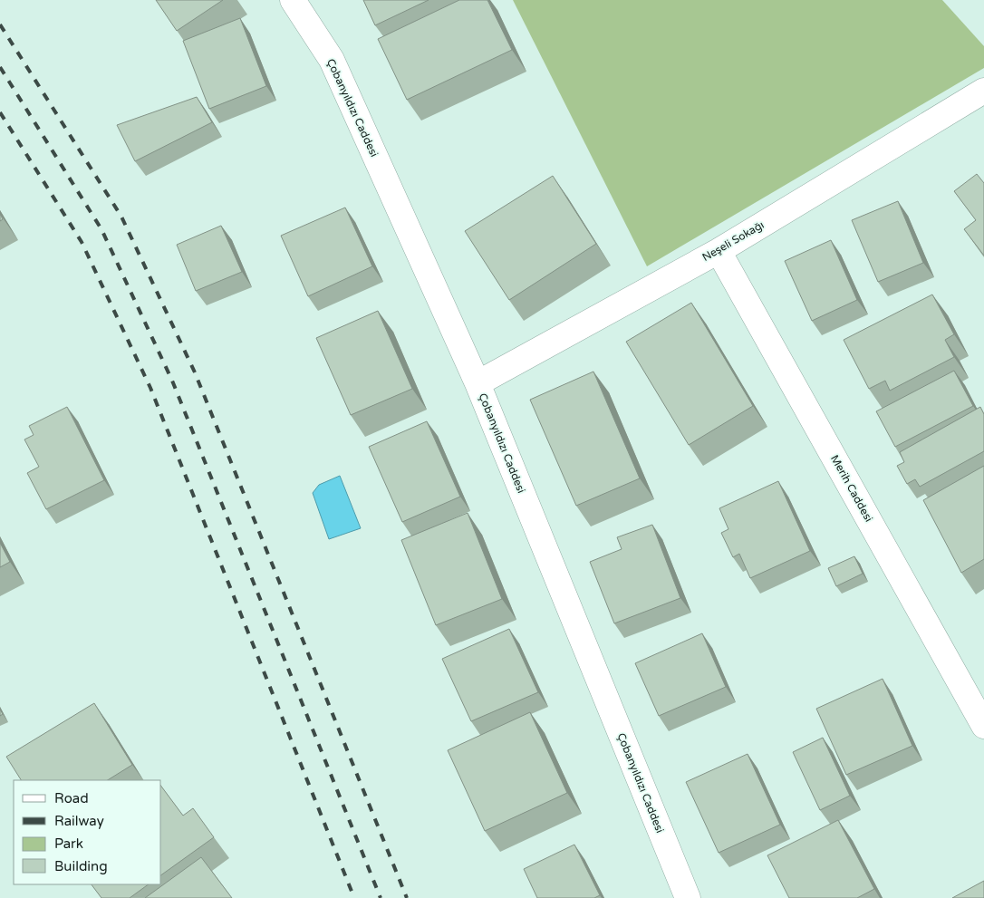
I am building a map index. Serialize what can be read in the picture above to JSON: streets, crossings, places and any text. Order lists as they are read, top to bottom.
{
  "streets": {
    "street": ["Çobanyıldızı Caddesi", "Neşeli Sokağı", "Merih Caddesi"]
  },
  "crossings": [
    ["Çobanyıldızı Caddesi", "Neşeli Sokağı"],
    ["Neşeli Sokağı", "Merih Caddesi"]
  ],
  "legend": [
    "Road",
    "Railway",
    "Park",
    "Building"
  ]
}
